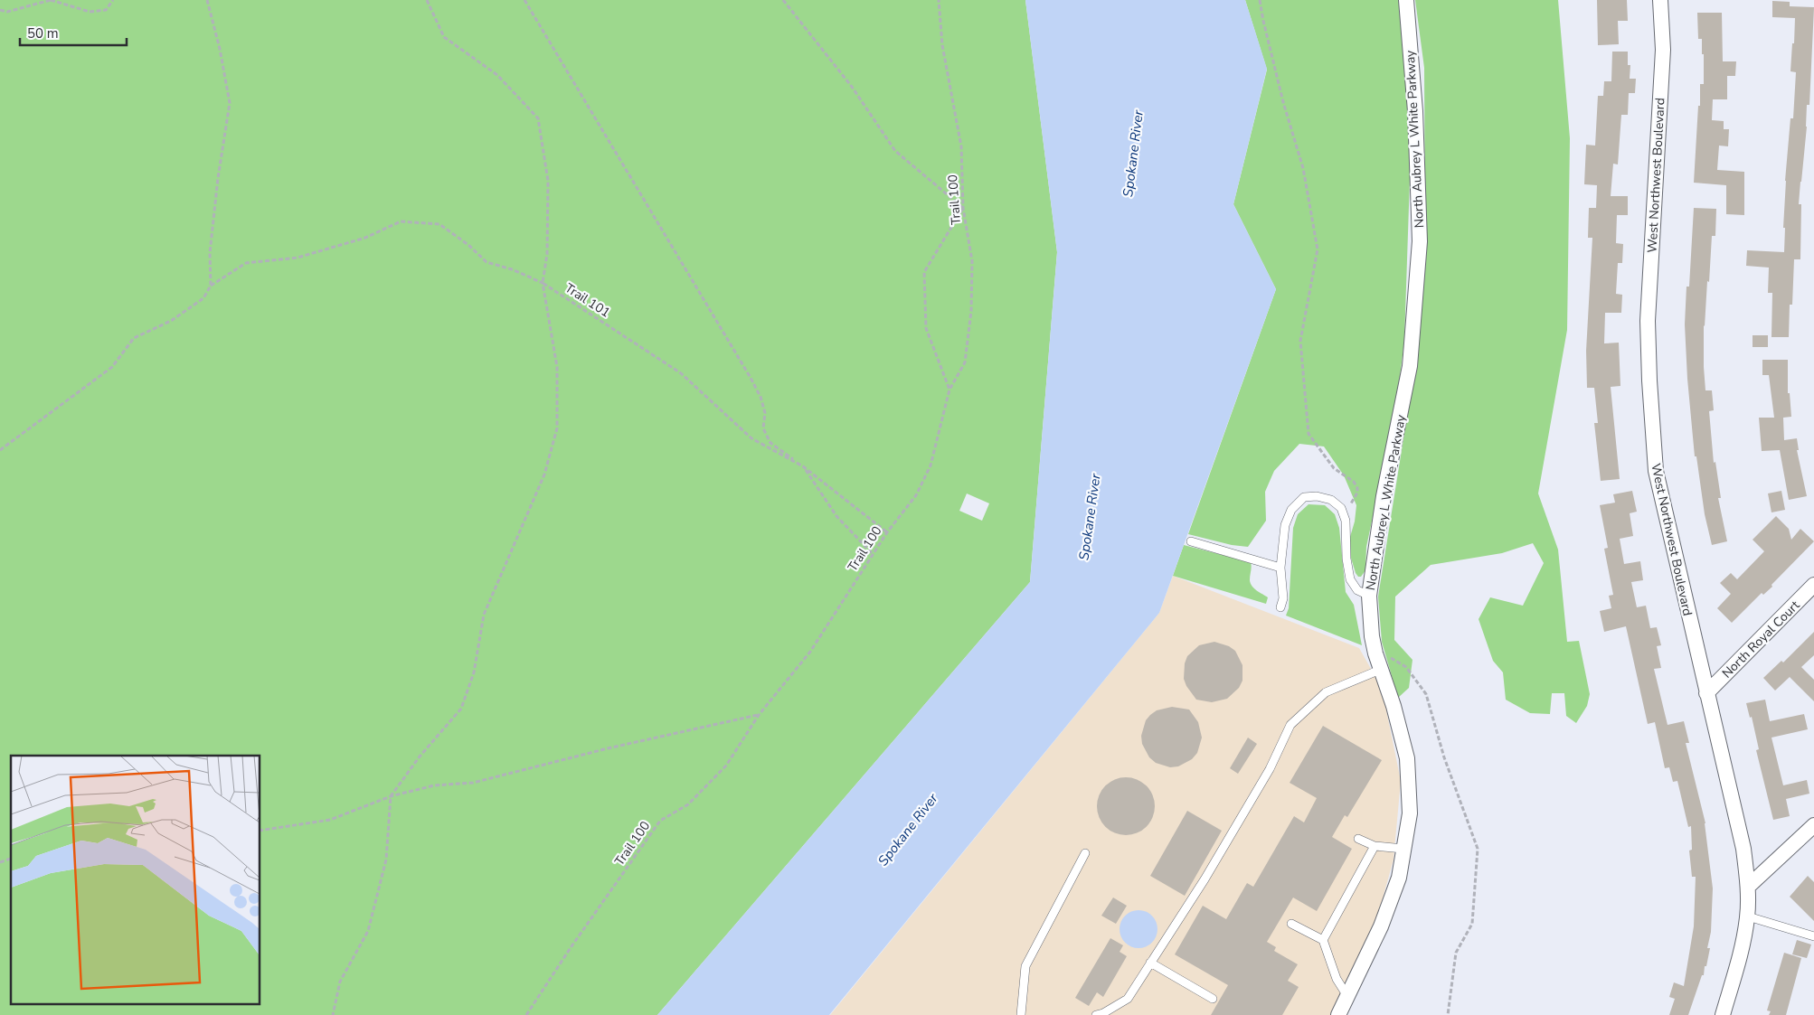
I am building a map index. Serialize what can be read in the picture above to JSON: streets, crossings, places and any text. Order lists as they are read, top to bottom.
{
  "streets": {
    "street": ["North Aubrey L White Parkway", "West Northwest Boulevard", "North Royal Court"],
    "path": ["Trail 100", "Trail 101"]
  },
  "crossings": [
    ["West Northwest Boulevard", "North Royal Court"],
    ["Trail 100", "Trail 101"]
  ],
  "water": ["Spokane River"],
  "scale_bar": "50 m"
}
